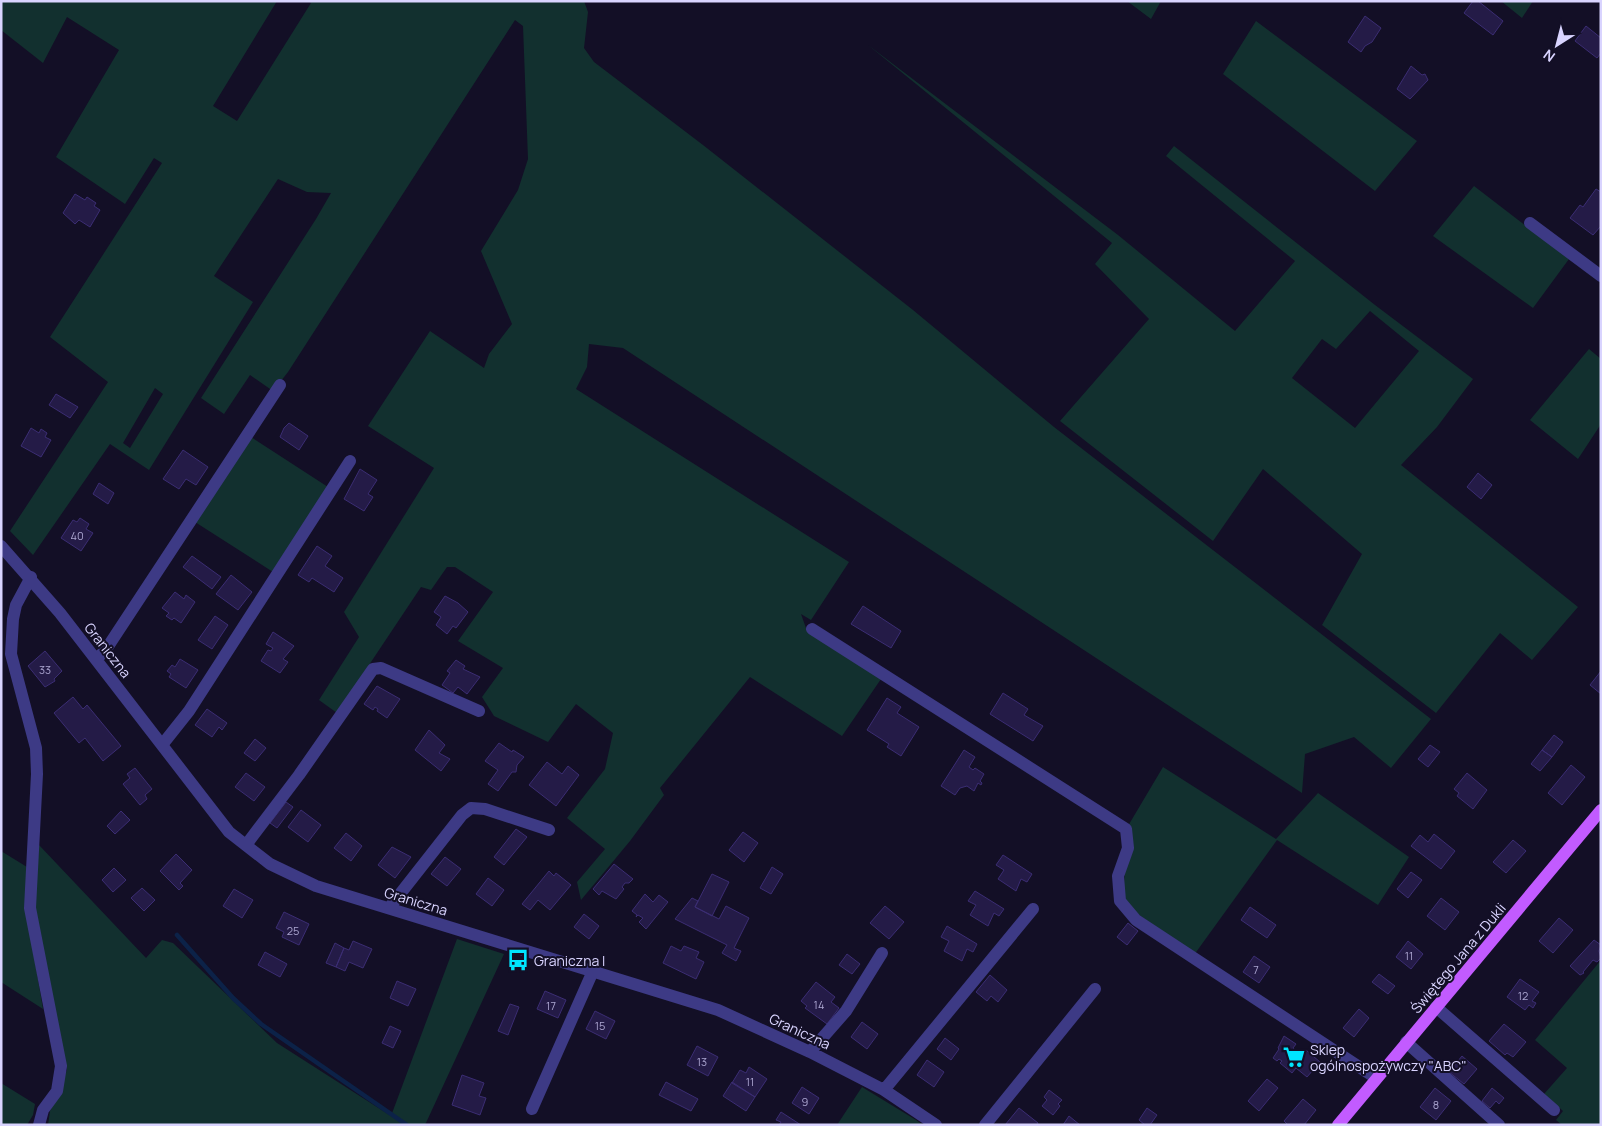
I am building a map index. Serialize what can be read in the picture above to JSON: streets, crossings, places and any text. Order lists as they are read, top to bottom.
{
  "streets": {
    "main road": ["Świętego Jana z Dukli"],
    "street": ["Graniczna"]
  },
  "places": {
    "bus stop": ["Graniczna I"],
    "supermarket": ["Sklep ogólnospożywczy \"ABC\""]
  },
  "house_numbers": [
    "40",
    "33",
    "25",
    "11",
    "7",
    "12",
    "14",
    "17",
    "15",
    "13",
    "11",
    "9",
    "8"
  ],
  "north": "bottom left"
}
